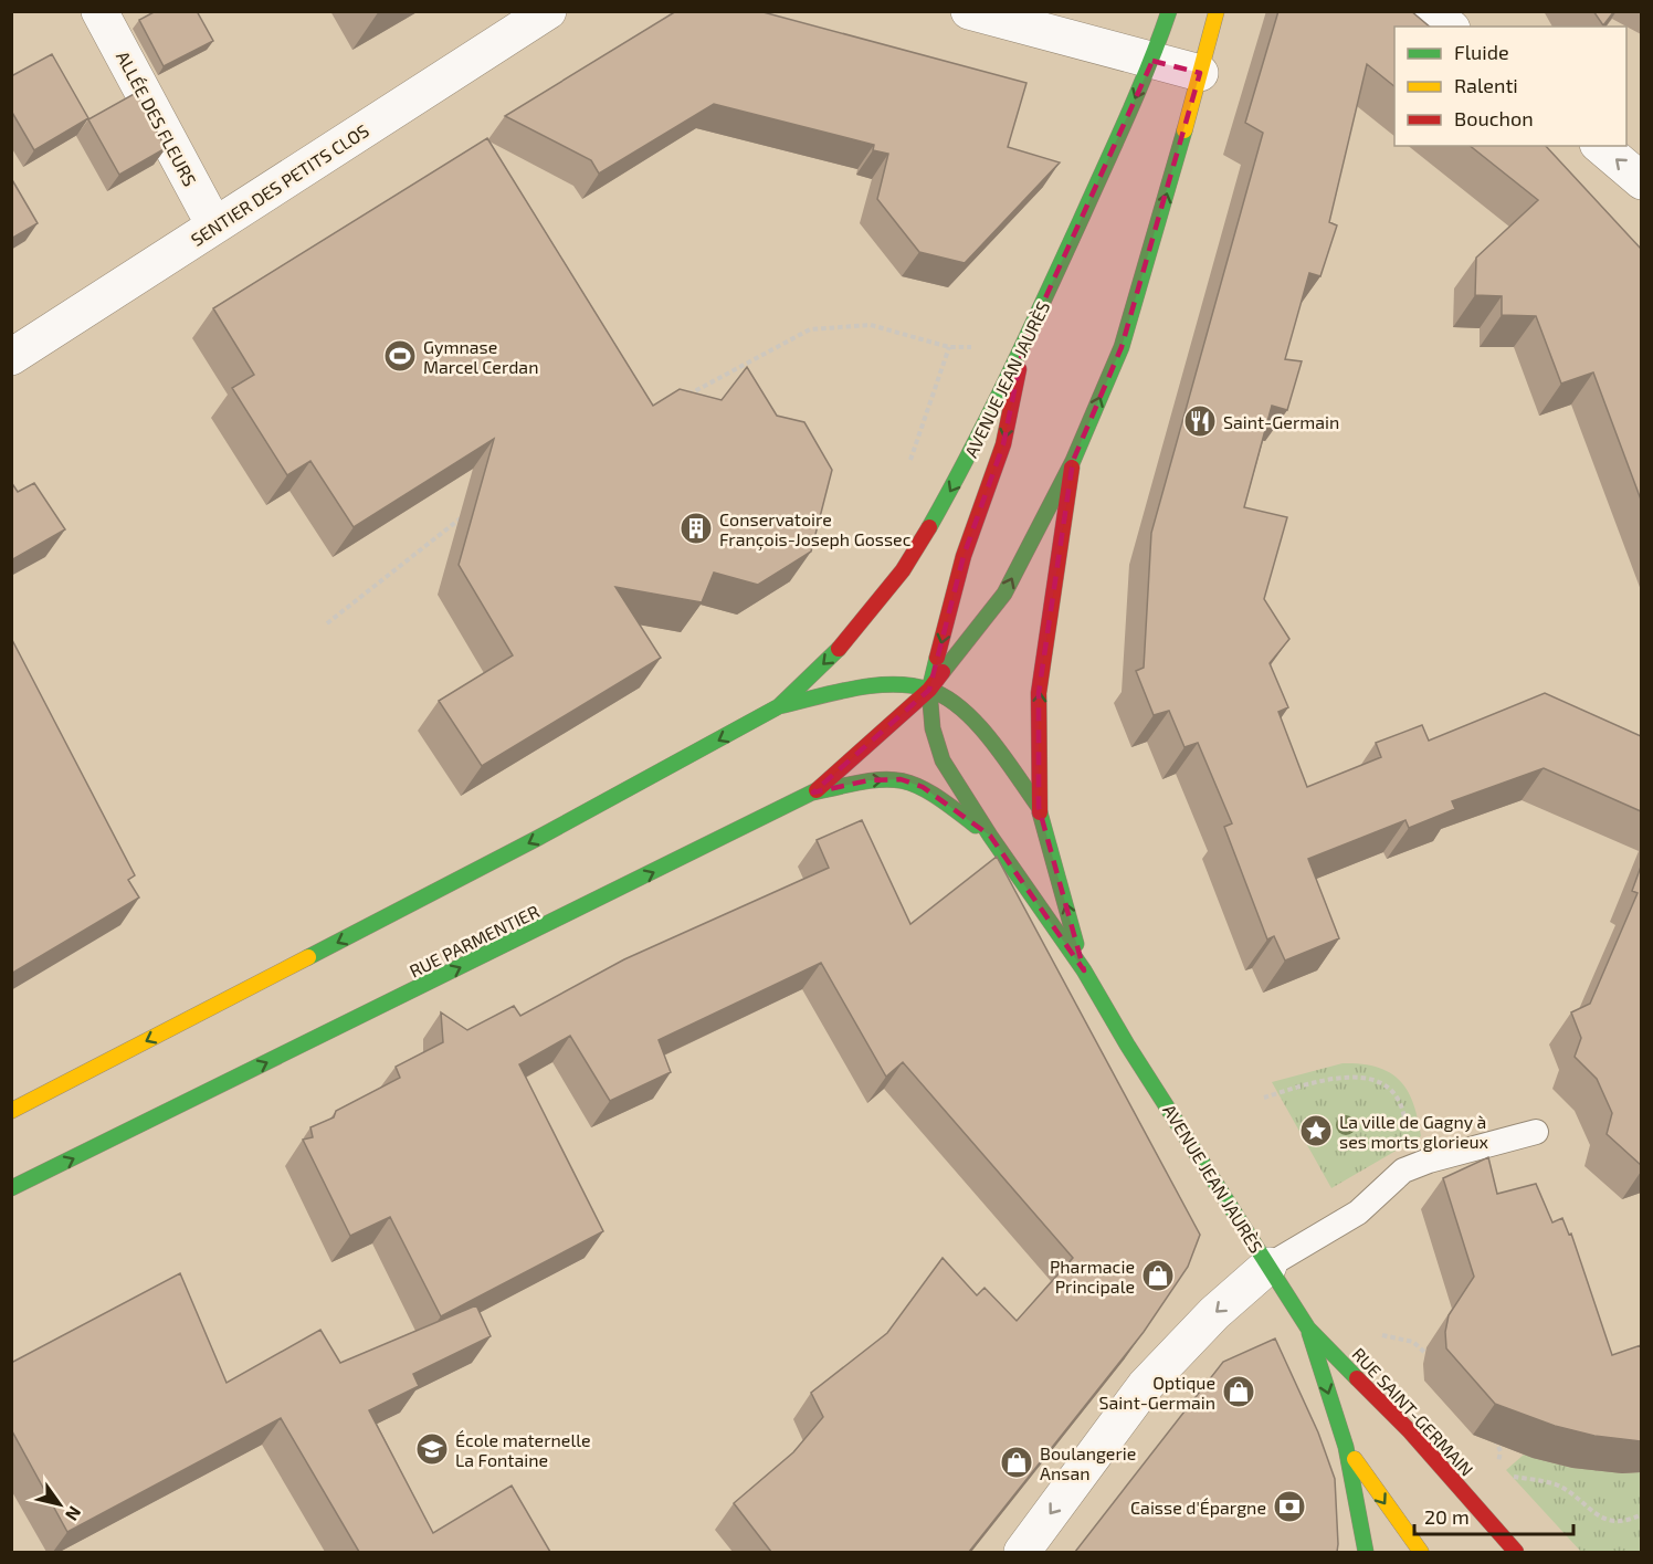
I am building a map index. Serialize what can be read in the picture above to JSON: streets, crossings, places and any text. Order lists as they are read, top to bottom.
{
  "streets": {
    "main road": ["AVENUE JEAN JAURÈS", "RUE PARMENTIER", "RUE SAINT-GERMAIN"],
    "street": ["ALLÉE DES FLEURS", "SENTIER DES PETITS CLOS"]
  },
  "crossings": [
    ["ALLÉE DES FLEURS", "SENTIER DES PETITS CLOS"],
    ["AVENUE JEAN JAURÈS", "RUE SAINT-GERMAIN"]
  ],
  "places": {
    "sports": ["Gymnase Marcel Cerdan"],
    "restaurant": ["Saint-Germain"],
    "building": ["Conservatoire François-Joseph Gossec"],
    "place": ["La ville de Gagny à ses morts glorieux"],
    "shop": ["Pharmacie Principale", "Optique Saint-Germain", "Boulangerie Ansan"],
    "school or university": ["École maternelle La Fontaine"],
    "bank": ["Caisse d'Épargne"]
  },
  "legend": ["Fluide", "Ralenti", "Bouchon"],
  "scale_bar": "20 m",
  "north": "bottom right"
}
